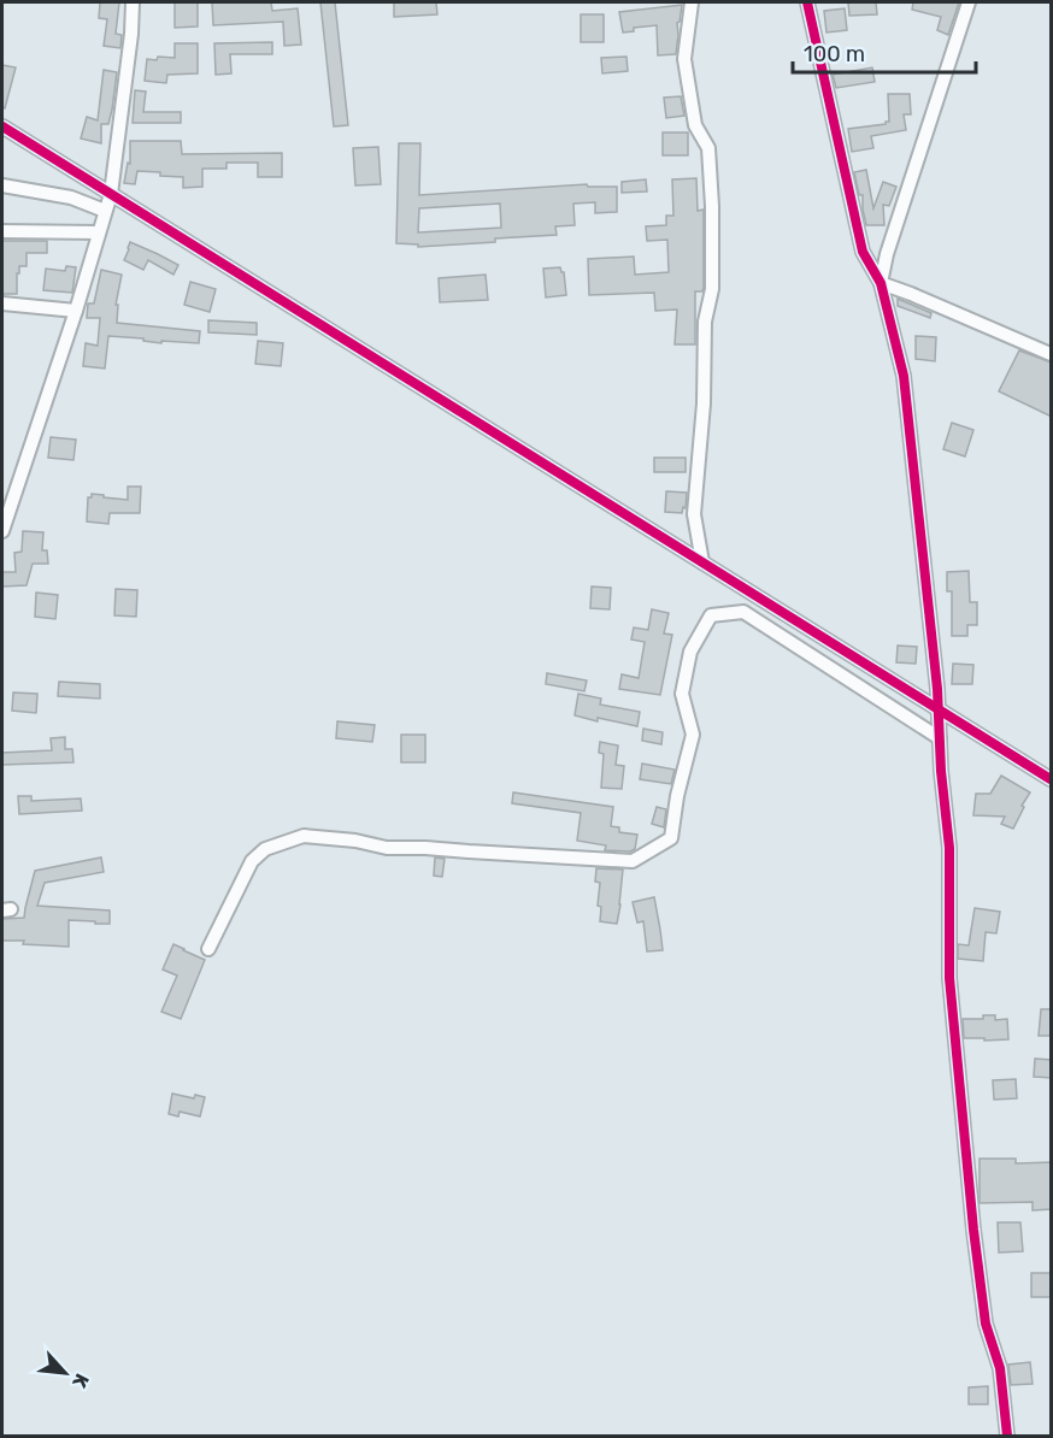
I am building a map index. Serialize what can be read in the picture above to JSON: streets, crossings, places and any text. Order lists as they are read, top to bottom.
{
  "scale_bar": "100 m",
  "north": "bottom right"
}
